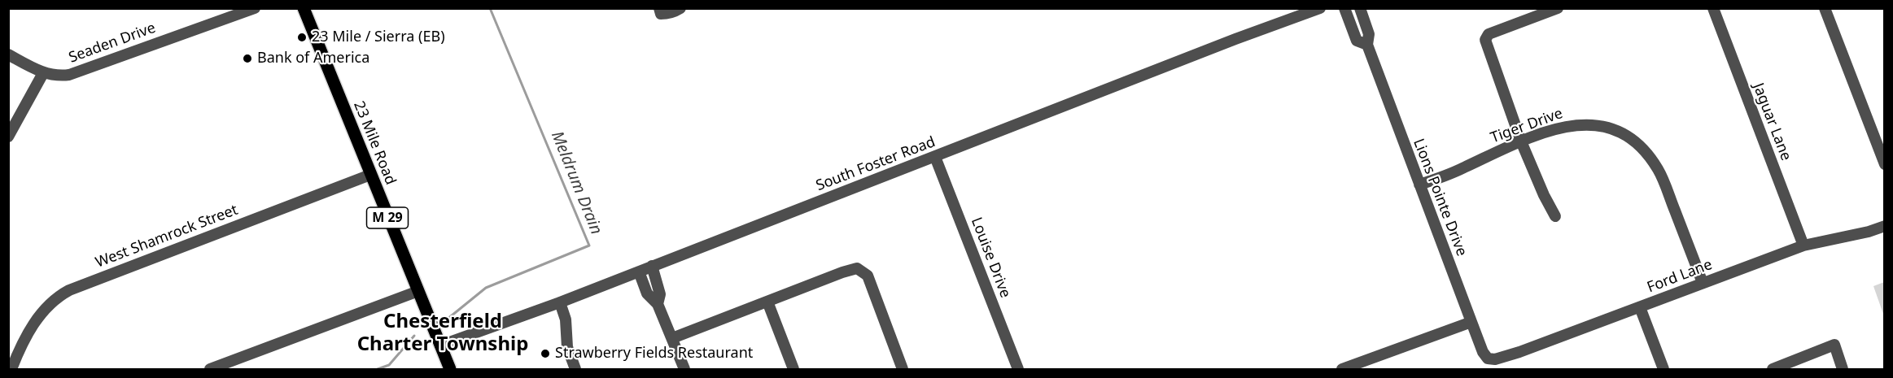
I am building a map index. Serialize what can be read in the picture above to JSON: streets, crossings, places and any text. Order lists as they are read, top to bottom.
{
  "streets": {
    "main road": ["23 Mile Road", "M 29"],
    "street": [
      "Seaden Drive",
      "Jaguar Lane",
      "Tiger Drive",
      "South Foster Road",
      "Lions Pointe Drive",
      "West Shamrock Street",
      "Louise Drive",
      "Ford Lane"
    ]
  },
  "crossings": [
    ["Jaguar Lane", "Ford Lane"],
    ["Tiger Drive", "Lions Pointe Drive"],
    ["Tiger Drive", "Ford Lane"],
    ["23 Mile Road", "South Foster Road"],
    ["23 Mile Road", "West Shamrock Street"],
    ["South Foster Road", "Louise Drive"],
    ["Lions Pointe Drive", "Ford Lane"]
  ],
  "districts": ["Chesterfield Charter Township"],
  "water": ["Meldrum Drain"],
  "places": ["23 Mile / Sierra (EB)", "Bank of America", "Strawberry Fields Restaurant"]
}
